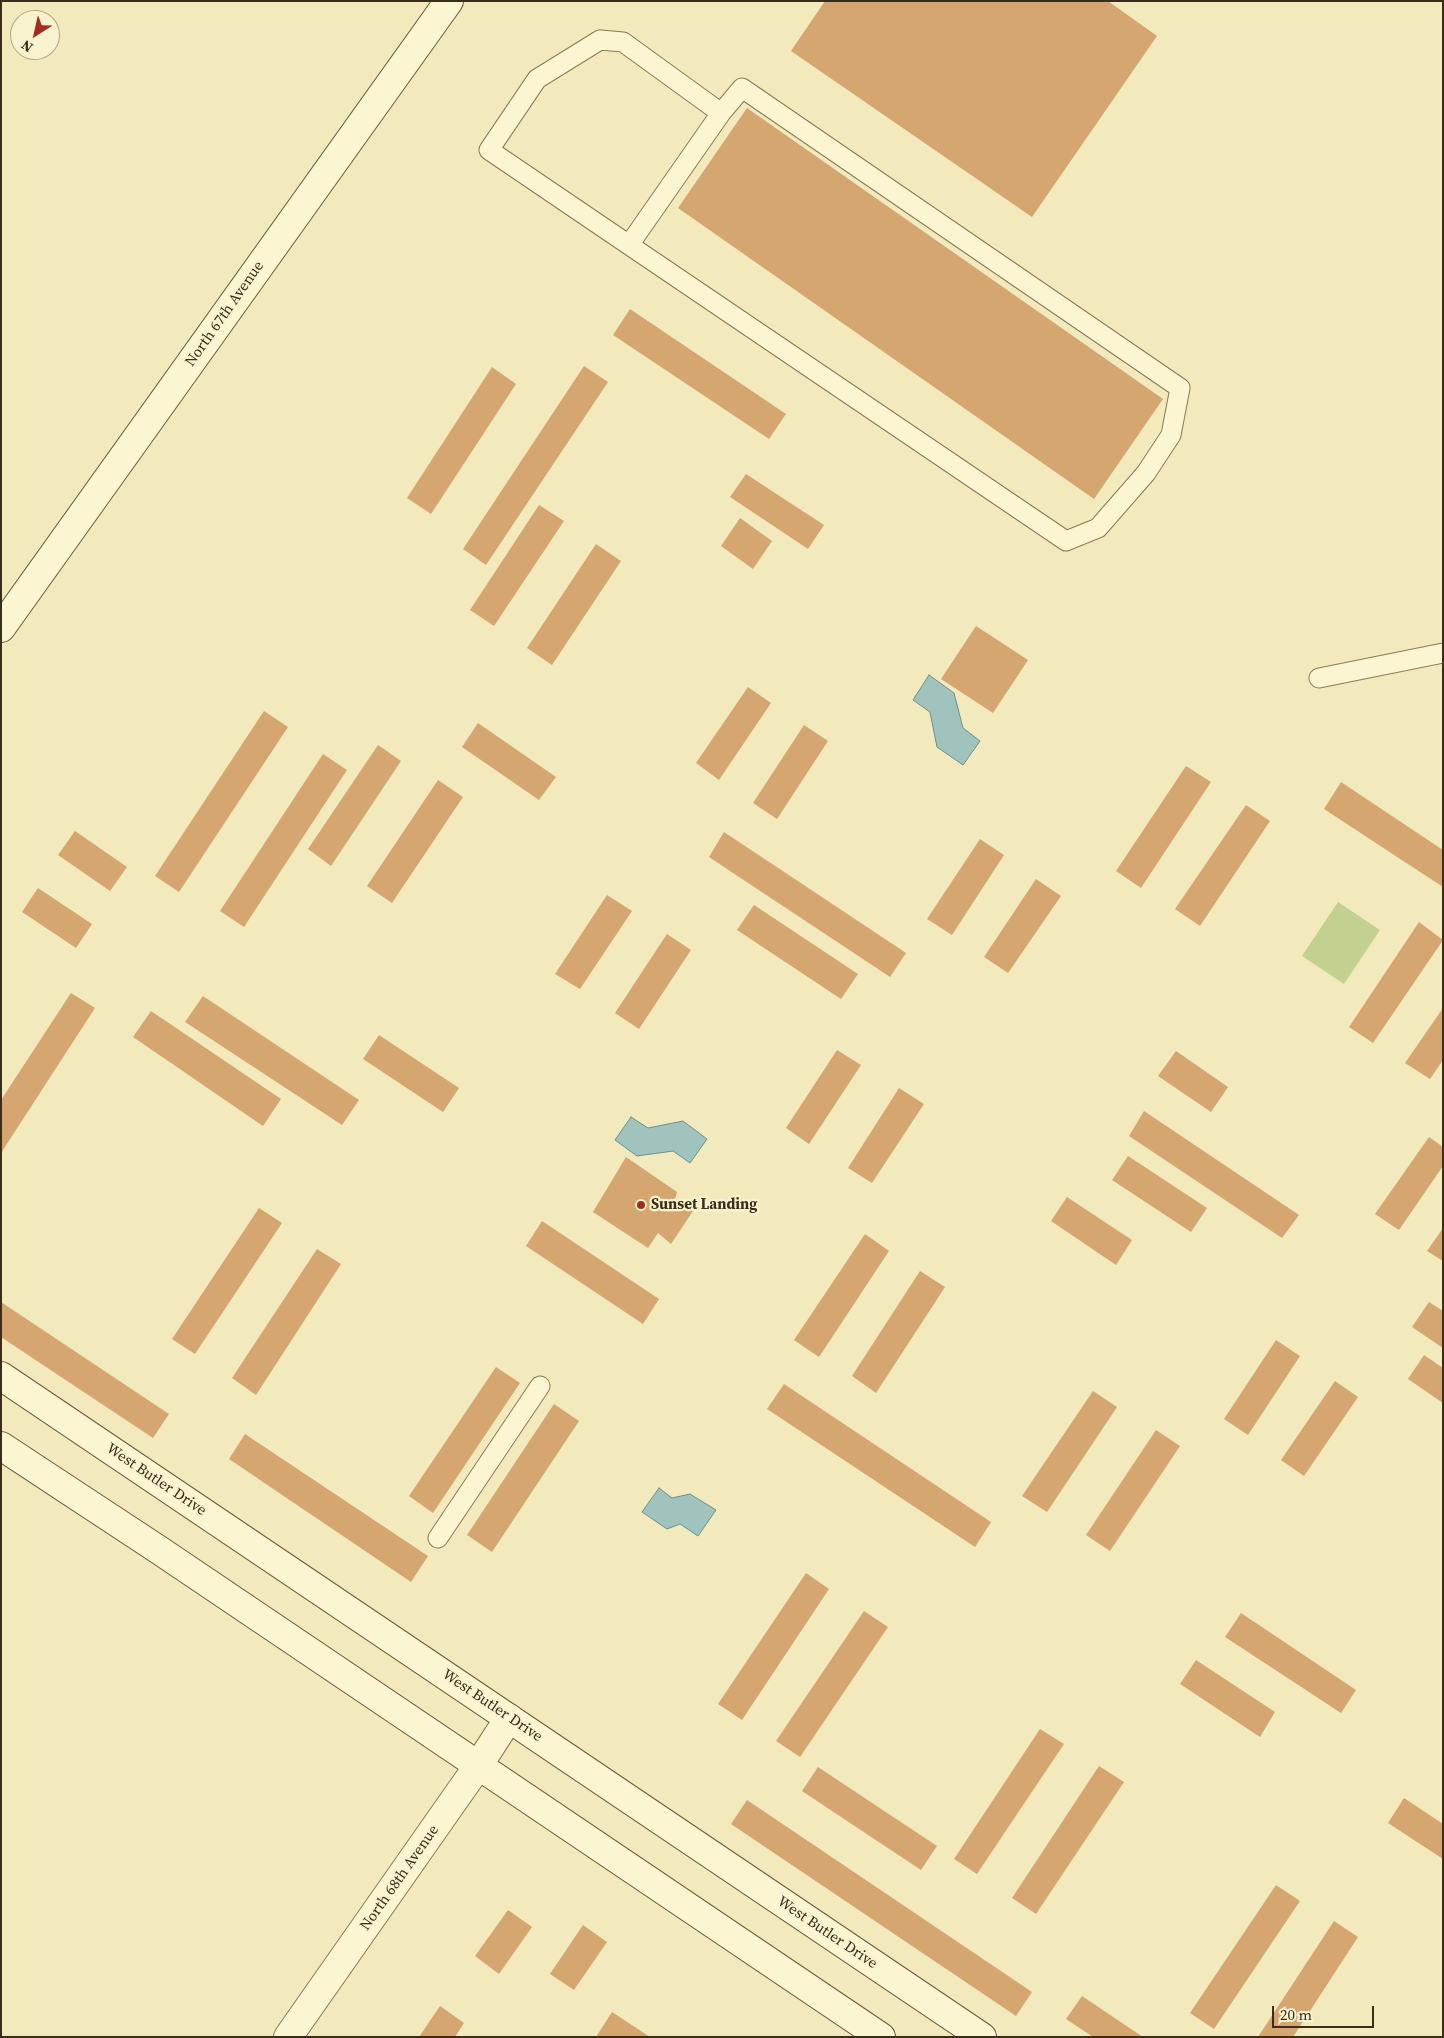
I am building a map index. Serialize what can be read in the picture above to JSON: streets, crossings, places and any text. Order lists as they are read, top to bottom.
{
  "streets": {
    "street": ["North 67th Avenue", "West Butler Drive", "North 68th Avenue"]
  },
  "crossings": [
    ["West Butler Drive", "North 68th Avenue"]
  ],
  "places": ["Sunset Landing"],
  "scale_bar": "20 m",
  "north": "bottom left"
}
